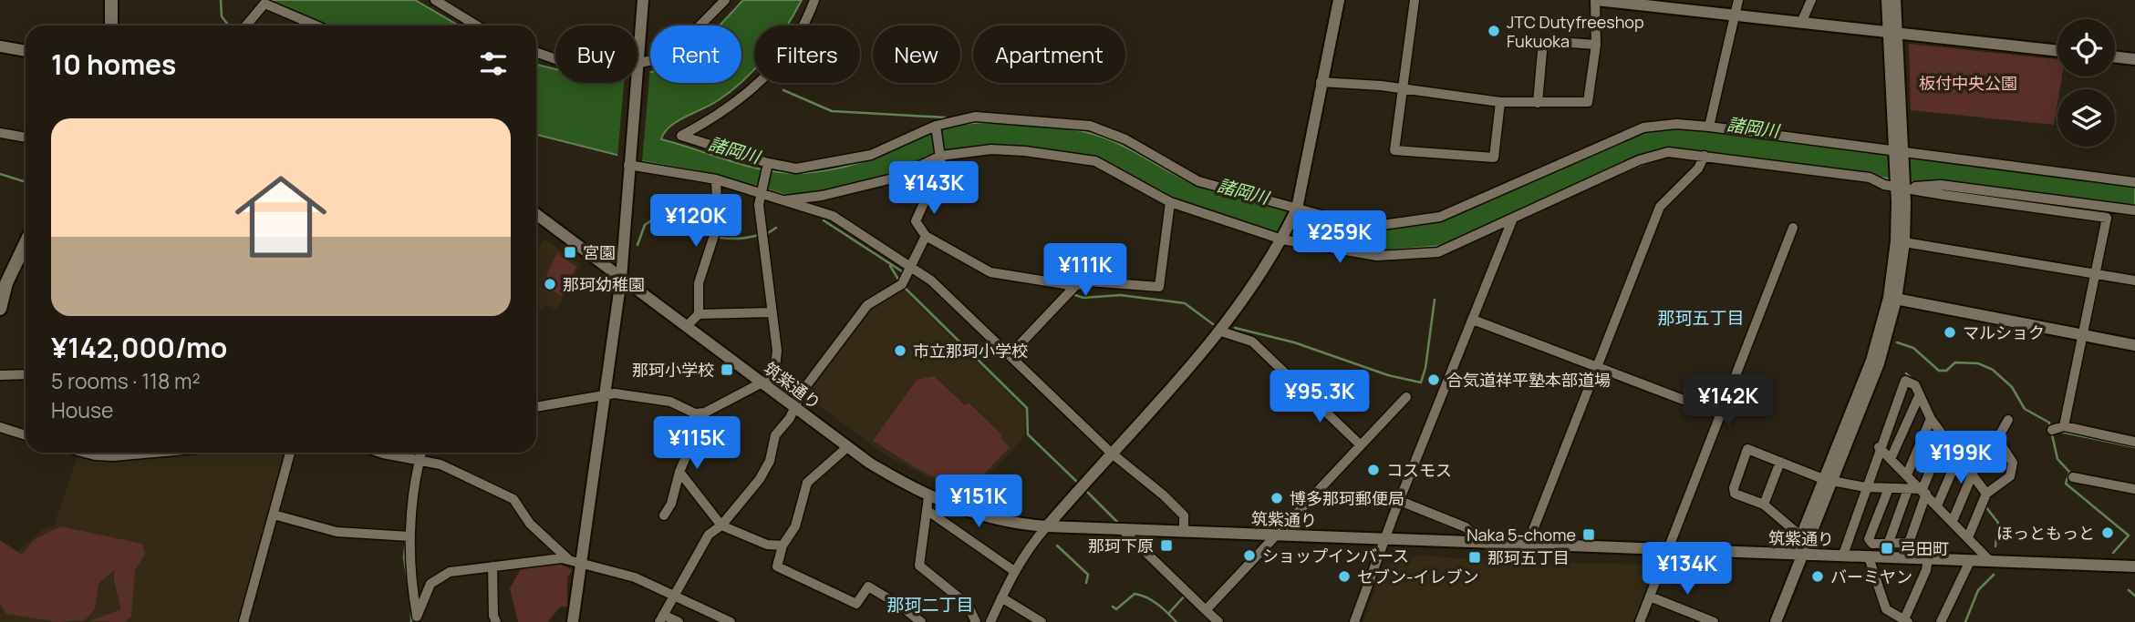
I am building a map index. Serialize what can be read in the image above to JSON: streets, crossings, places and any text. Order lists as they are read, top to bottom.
{
  "streets": {
    "street": ["筑紫通り"]
  },
  "districts": ["那珂五丁目", "那珂二丁目"],
  "water": ["諸岡川"],
  "parks": ["板付中央公園"],
  "places": {
    "other": [
      "JTC Dutyfreeshop Fukuoka",
      "那珂幼稚園",
      "マルショク",
      "市立那珂小学校",
      "合気道祥平塾本部道場",
      "コスモス",
      "博多那珂郵便局",
      "ほっともっと",
      "ショップインバース",
      "セブン-イレブン",
      "バーミヤン"
    ],
    "transit": [
      "宮園",
      "那珂小学校",
      "Naka 5-chome",
      "那珂下原",
      "弓田町",
      "那珂五丁目"
    ]
  },
  "page": {
    "chip": [
      "Buy",
      "Rent",
      "Filters",
      "New",
      "Apartment"
    ],
    "heading": "10 homes",
    "list": [
      {
        "name": "¥142,000/mo",
        "note": "5 rooms · 118 m² · House"
      }
    ],
    "price": [
      "¥143K",
      "¥120K",
      "¥259K",
      "¥111K",
      "¥95.3K",
      "¥142K",
      "¥115K",
      "¥199K",
      "¥151K",
      "¥134K"
    ]
  }
}
